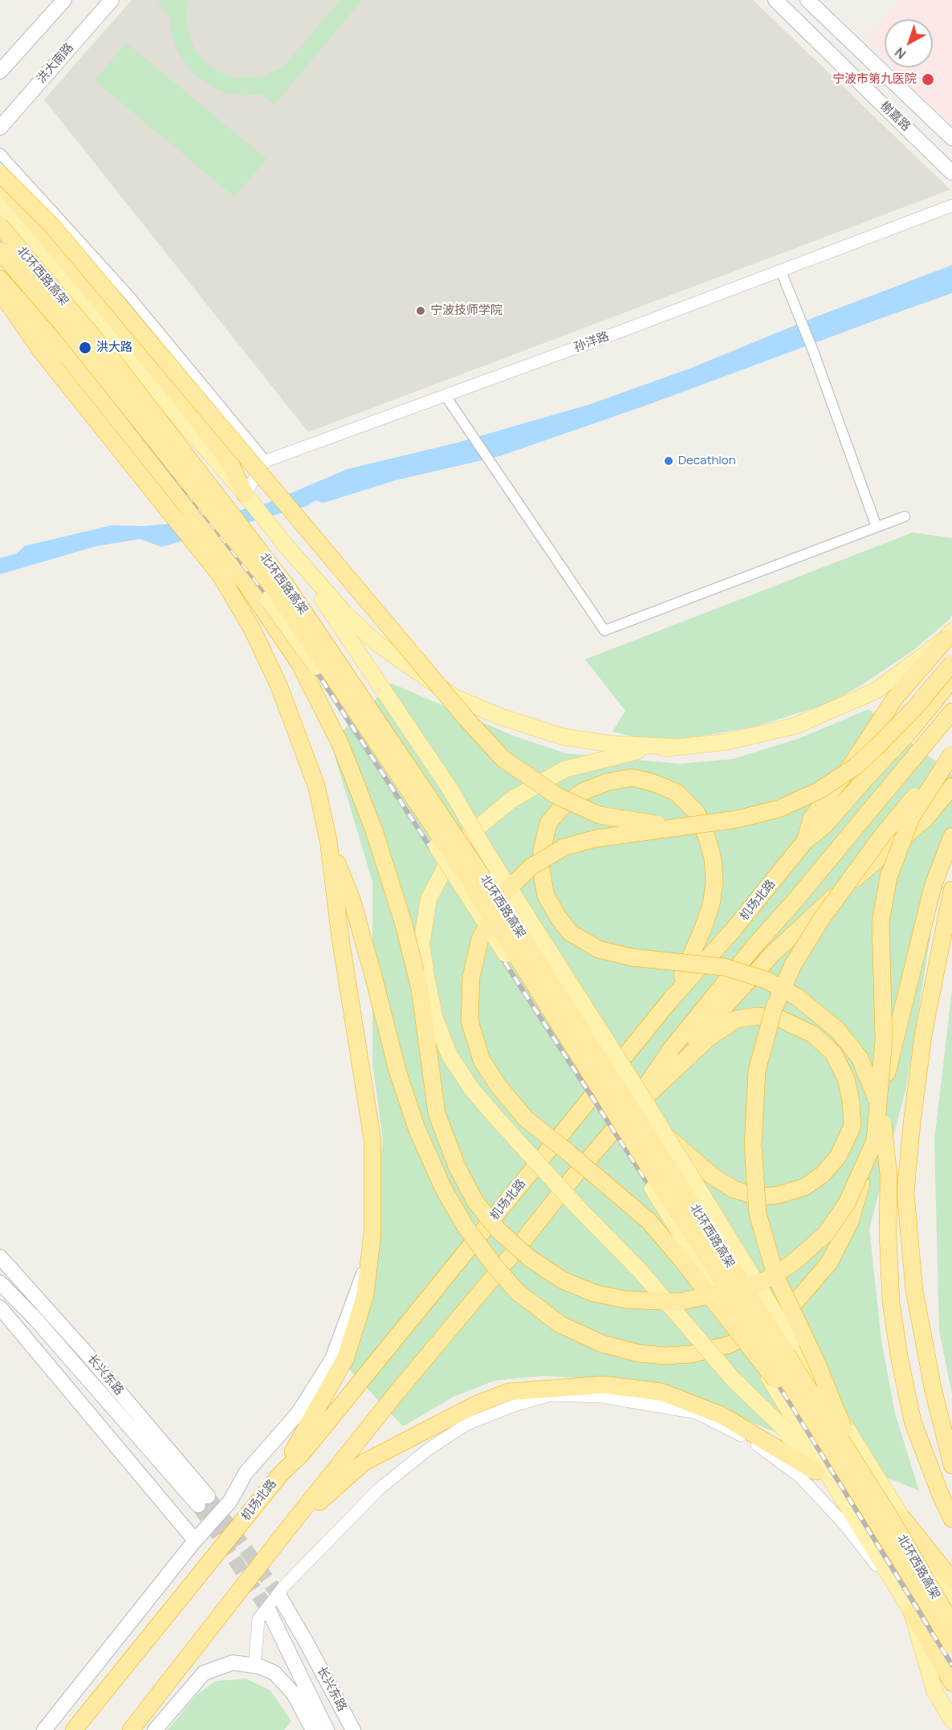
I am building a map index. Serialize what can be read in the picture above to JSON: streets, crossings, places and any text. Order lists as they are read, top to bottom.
{
  "streets": {
    "highway": ["北环西路高架", "机场北路"],
    "main road": ["洪大南路", "榭嘉路", "长兴东路"],
    "street": ["孙洋路"]
  },
  "places": [
    "宁波市第九医院",
    "宁波技师学院",
    "洪大路",
    "Decathlon"
  ],
  "north": "bottom left"
}
